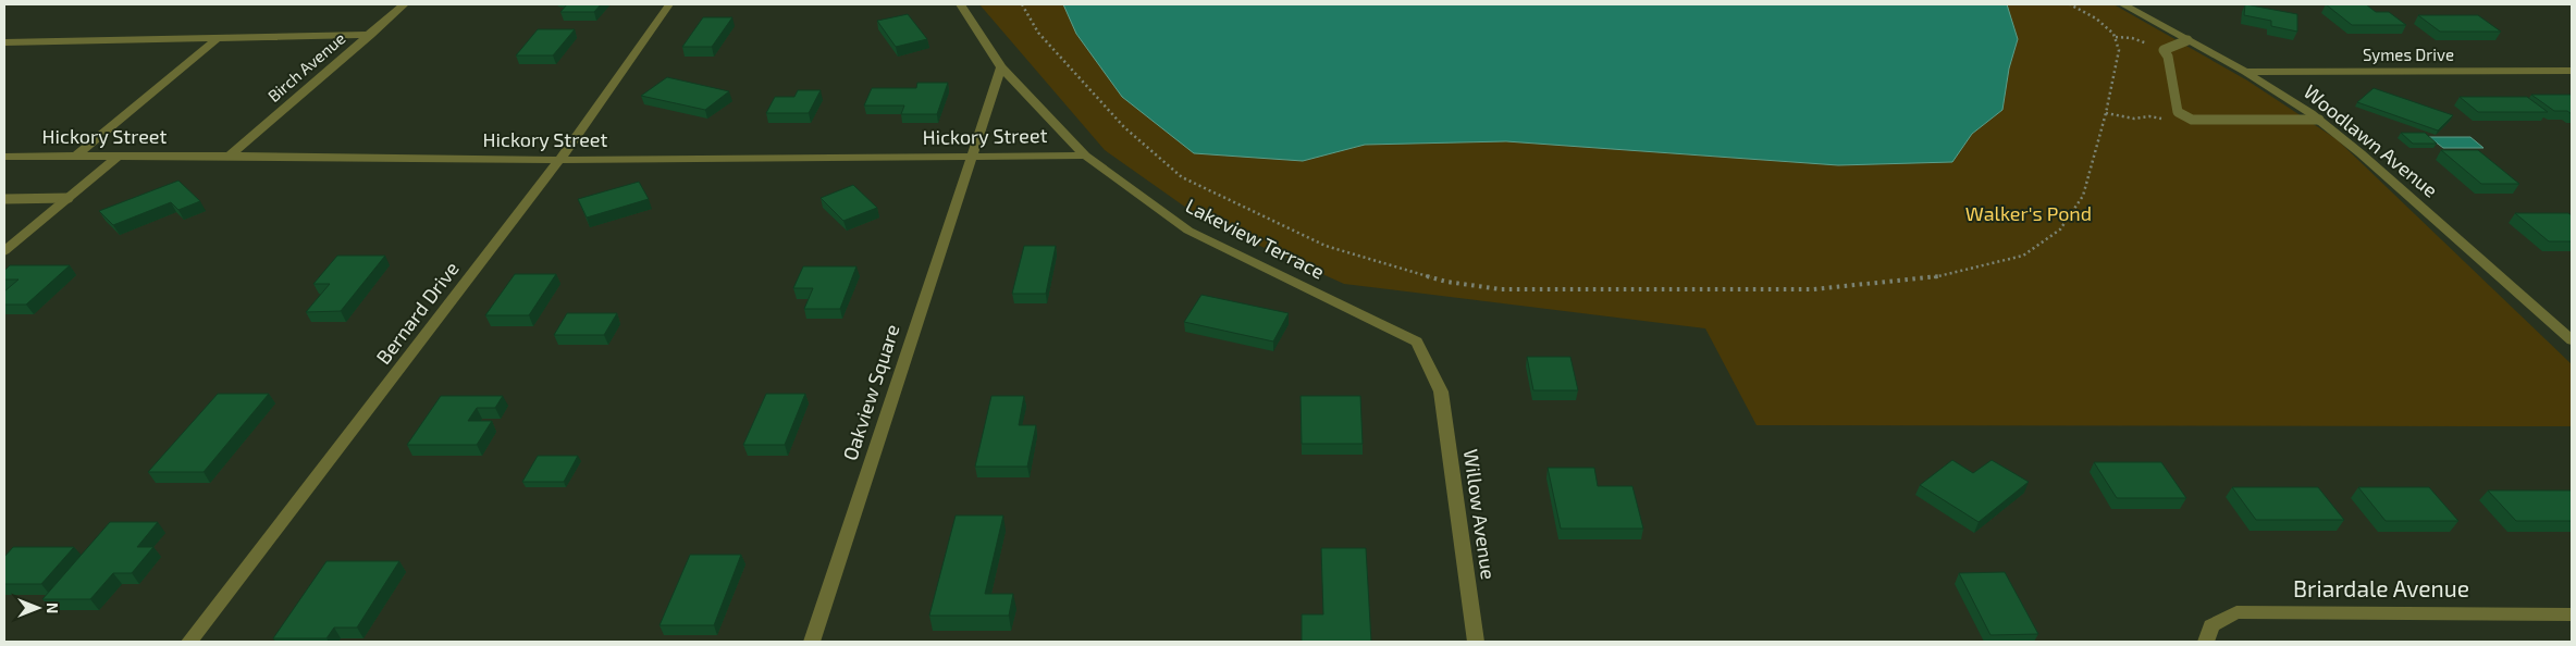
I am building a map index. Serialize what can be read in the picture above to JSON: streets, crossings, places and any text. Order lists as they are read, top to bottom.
{
  "streets": {
    "street": [
      "Symes Drive",
      "Birch Avenue",
      "Hickory Street",
      "Woodlawn Avenue",
      "Lakeview Terrace",
      "Bernard Drive",
      "Oakview Square",
      "Willow Avenue",
      "Briardale Avenue"
    ]
  },
  "crossings": [
    ["Symes Drive", "Woodlawn Avenue"],
    ["Birch Avenue", "Hickory Street"],
    ["Hickory Street", "Lakeview Terrace"],
    ["Hickory Street", "Bernard Drive"],
    ["Hickory Street", "Oakview Square"],
    ["Lakeview Terrace", "Willow Avenue"]
  ],
  "parks": ["Walker's Pond"],
  "north": "right"
}
